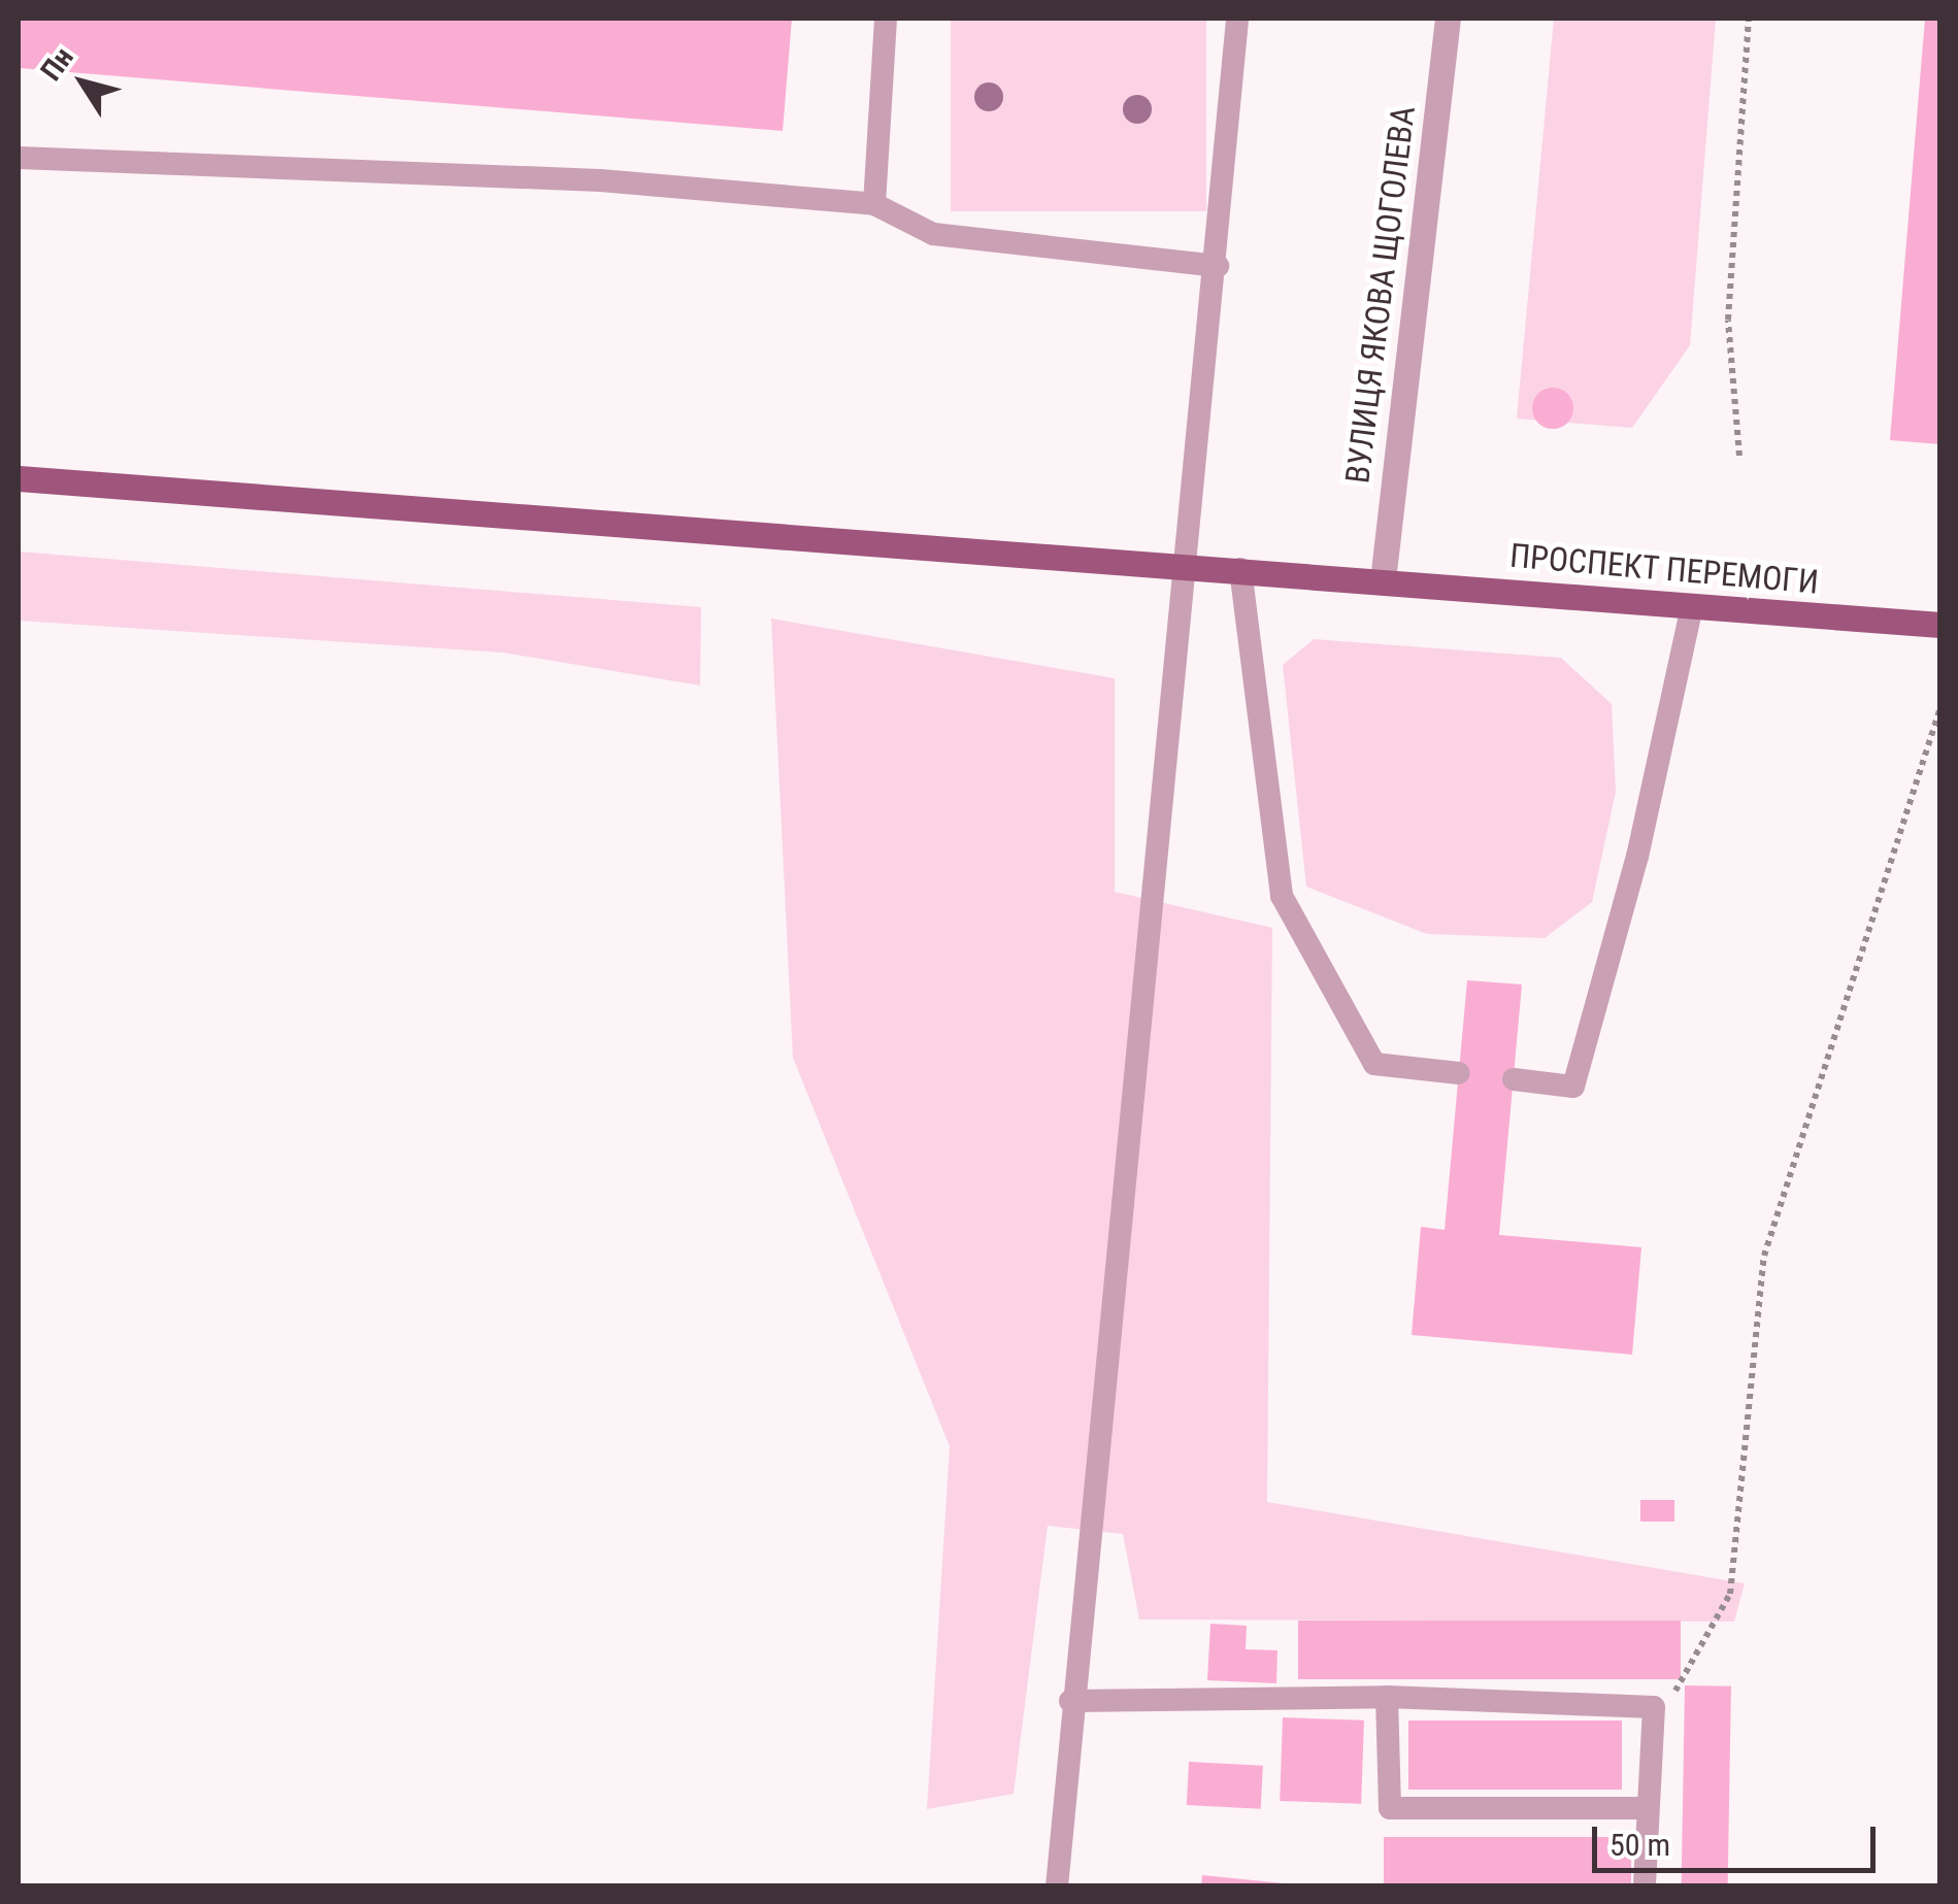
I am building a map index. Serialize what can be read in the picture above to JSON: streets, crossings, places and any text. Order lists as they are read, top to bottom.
{
  "streets": {
    "main road": ["ПРОСПЕКТ ПЕРЕМОГИ"],
    "street": ["ВУЛИЦЯ ЯКОВА ЩОГОЛЕВА"]
  },
  "crossings": [
    ["ВУЛИЦЯ ЯКОВА ЩОГОЛЕВА", "ПРОСПЕКТ ПЕРЕМОГИ"]
  ],
  "scale_bar": "50 m",
  "north": "top left"
}
